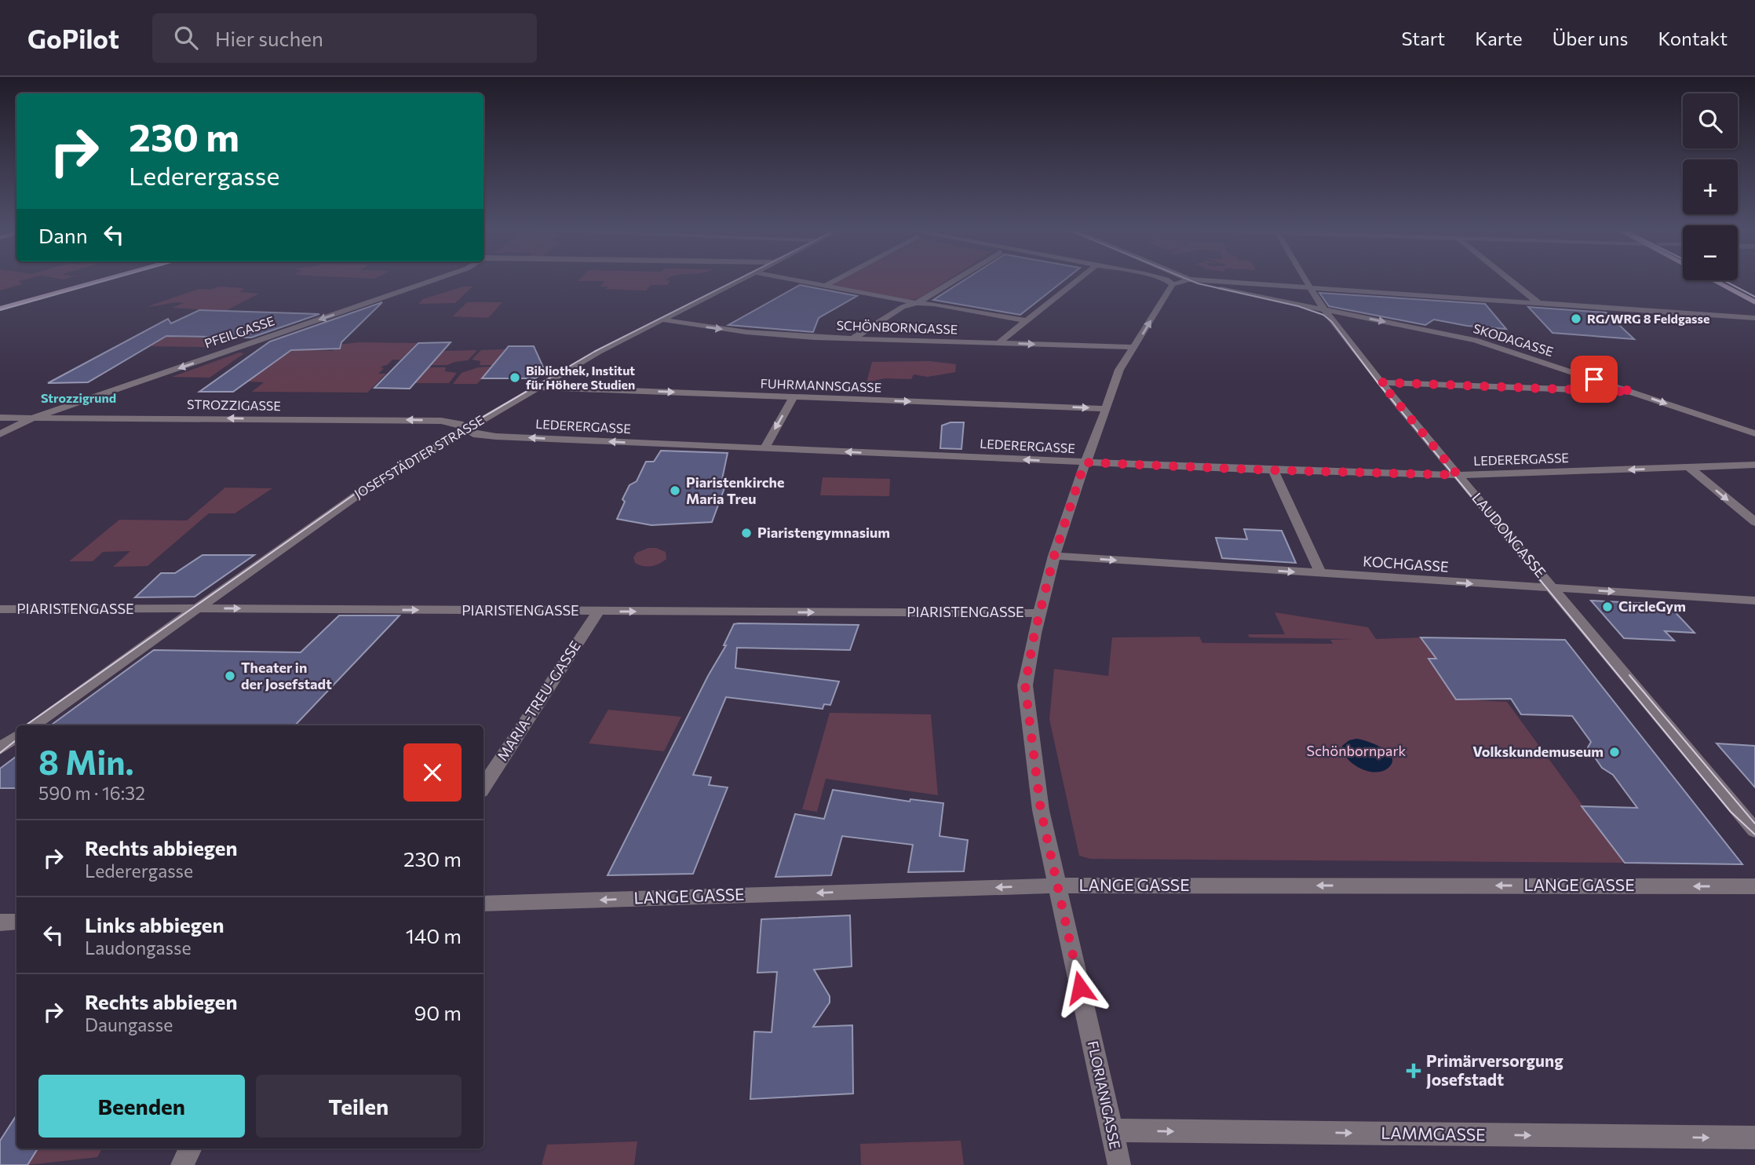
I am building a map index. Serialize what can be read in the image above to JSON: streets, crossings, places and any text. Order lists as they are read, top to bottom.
{
  "streets": {
    "street": [
      "SCHÖNBORNGASSE",
      "PFEILGASSE",
      "SKODAGASSE",
      "FUHRMANNSGASSE",
      "STROZZIGASSE",
      "LEDERERGASSE",
      "JOSEFSTÄDTER STRASSE",
      "LAUDONGASSE",
      "KOCHGASSE",
      "PIARISTENGASSE",
      "MARIA-TREU-GASSE",
      "LANGE GASSE",
      "FLORIANIGASSE",
      "LAMMGASSE"
    ]
  },
  "crossings": [
    ["SCHÖNBORNGASSE", "JOSEFSTÄDTER STRASSE"],
    ["SCHÖNBORNGASSE", "FLORIANIGASSE"],
    ["PFEILGASSE", "STROZZIGASSE"],
    ["SKODAGASSE", "LAUDONGASSE"],
    ["FUHRMANNSGASSE", "JOSEFSTÄDTER STRASSE"],
    ["FUHRMANNSGASSE", "FLORIANIGASSE"],
    ["STROZZIGASSE", "LEDERERGASSE"],
    ["STROZZIGASSE", "JOSEFSTÄDTER STRASSE"],
    ["LEDERERGASSE", "JOSEFSTÄDTER STRASSE"],
    ["LEDERERGASSE", "LAUDONGASSE"],
    ["LEDERERGASSE", "FLORIANIGASSE"],
    ["JOSEFSTÄDTER STRASSE", "PIARISTENGASSE"],
    ["LAUDONGASSE", "KOCHGASSE"],
    ["KOCHGASSE", "FLORIANIGASSE"],
    ["PIARISTENGASSE", "MARIA-TREU-GASSE"],
    ["PIARISTENGASSE", "FLORIANIGASSE"],
    ["LANGE GASSE", "FLORIANIGASSE"],
    ["FLORIANIGASSE", "LAMMGASSE"]
  ],
  "one_way": [
    "SCHÖNBORNGASSE",
    "PFEILGASSE",
    "STROZZIGASSE",
    "LEDERERGASSE",
    "KOCHGASSE",
    "PIARISTENGASSE",
    "LANGE GASSE",
    "LAMMGASSE"
  ],
  "districts": ["Strozzigrund"],
  "parks": ["Schönbornpark"],
  "places": {
    "other": [
      "RG/WRG 8 Feldgasse",
      "Bibliothek, Institut für Höhere Studien",
      "Piaristenkirche Maria Treu",
      "Piaristengymnasium",
      "CircleGym",
      "Theater in der Josefstadt",
      "Volkskundemuseum"
    ],
    "health": ["Primärversorgung Josefstadt"]
  },
  "page": {
    "header": "GoPilot",
    "search": "Hier suchen",
    "nav": [
      "Start",
      "Karte",
      "Über uns",
      "Kontakt"
    ],
    "map_buttons": ["+", "−"],
    "turn": ["230 m", "Lederergasse"],
    "then": "Dann",
    "heading": ["8 Min.", "590 m · 16:32"],
    "list": [
      {
        "name": "Rechts abbiegen",
        "note": "Lederergasse",
        "value": "230 m"
      },
      {
        "name": "Links abbiegen",
        "note": "Laudongasse",
        "value": "140 m"
      },
      {
        "name": "Rechts abbiegen",
        "note": "Daungasse",
        "value": "90 m"
      }
    ],
    "buttons": ["Beenden", "Teilen"]
  }
}
